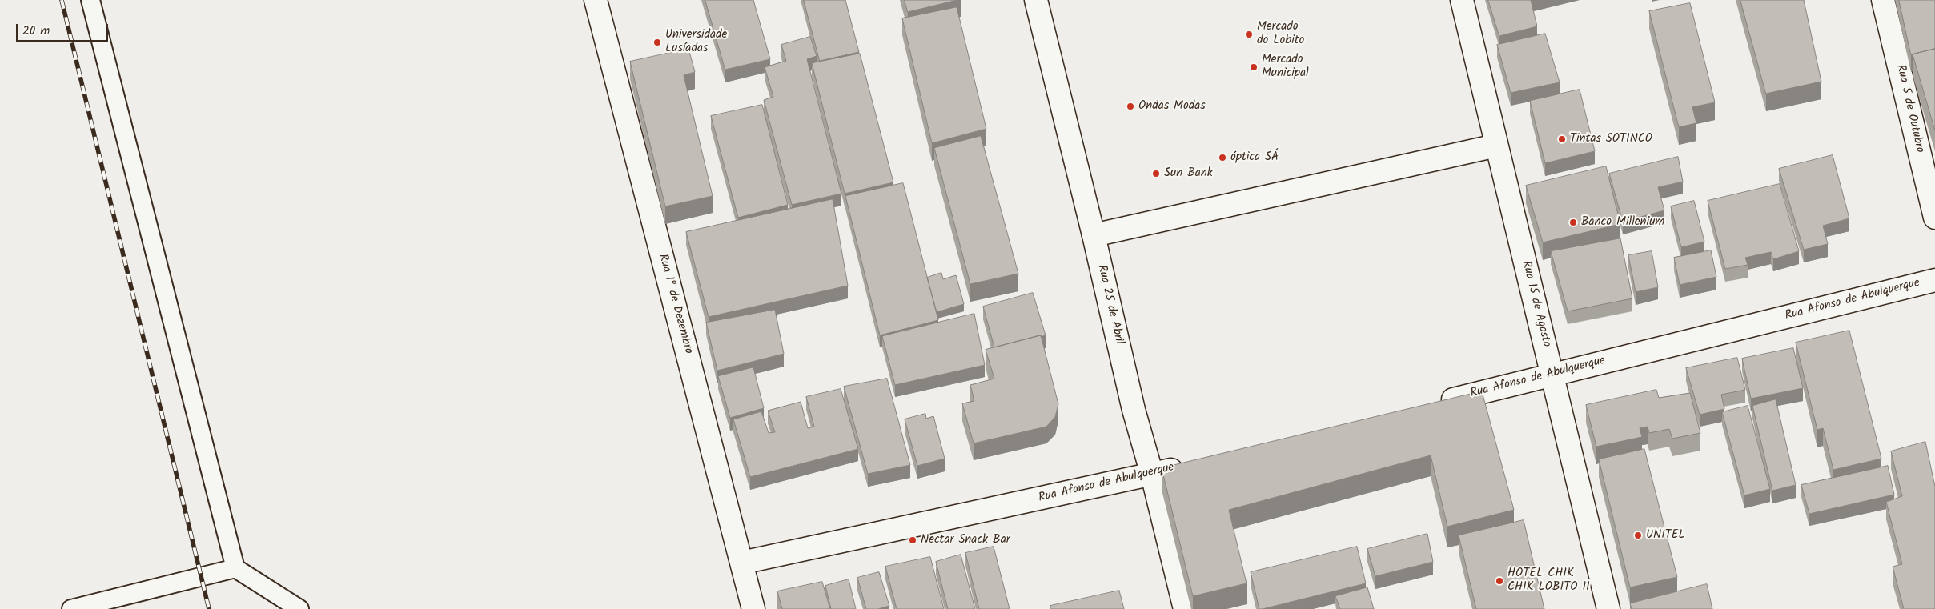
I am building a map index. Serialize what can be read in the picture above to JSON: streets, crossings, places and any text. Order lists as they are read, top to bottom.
{
  "streets": {
    "street": [
      "Rua 5 de Outubro",
      "Rua Afonso de Abulquerque",
      "Rua 1º de Dezembro",
      "Rua 15 de Agosto",
      "Rua 25 de Abril"
    ]
  },
  "crossings": [
    ["Rua Afonso de Abulquerque", "Rua 1º de Dezembro"],
    ["Rua Afonso de Abulquerque", "Rua 15 de Agosto"],
    ["Rua Afonso de Abulquerque", "Rua 25 de Abril"]
  ],
  "places": [
    "Mercado do Lobito",
    "Universidade Lusíadas",
    "Mercado Municipal",
    "Ondas Modas",
    "Tintas SOTINCO",
    "óptica SÁ",
    "Sun Bank",
    "Banco Millenium",
    "UNITEL",
    "Nectar Snack Bar",
    "HOTEL CHIK CHIK LOBITO II"
  ],
  "scale_bar": "20 m"
}
